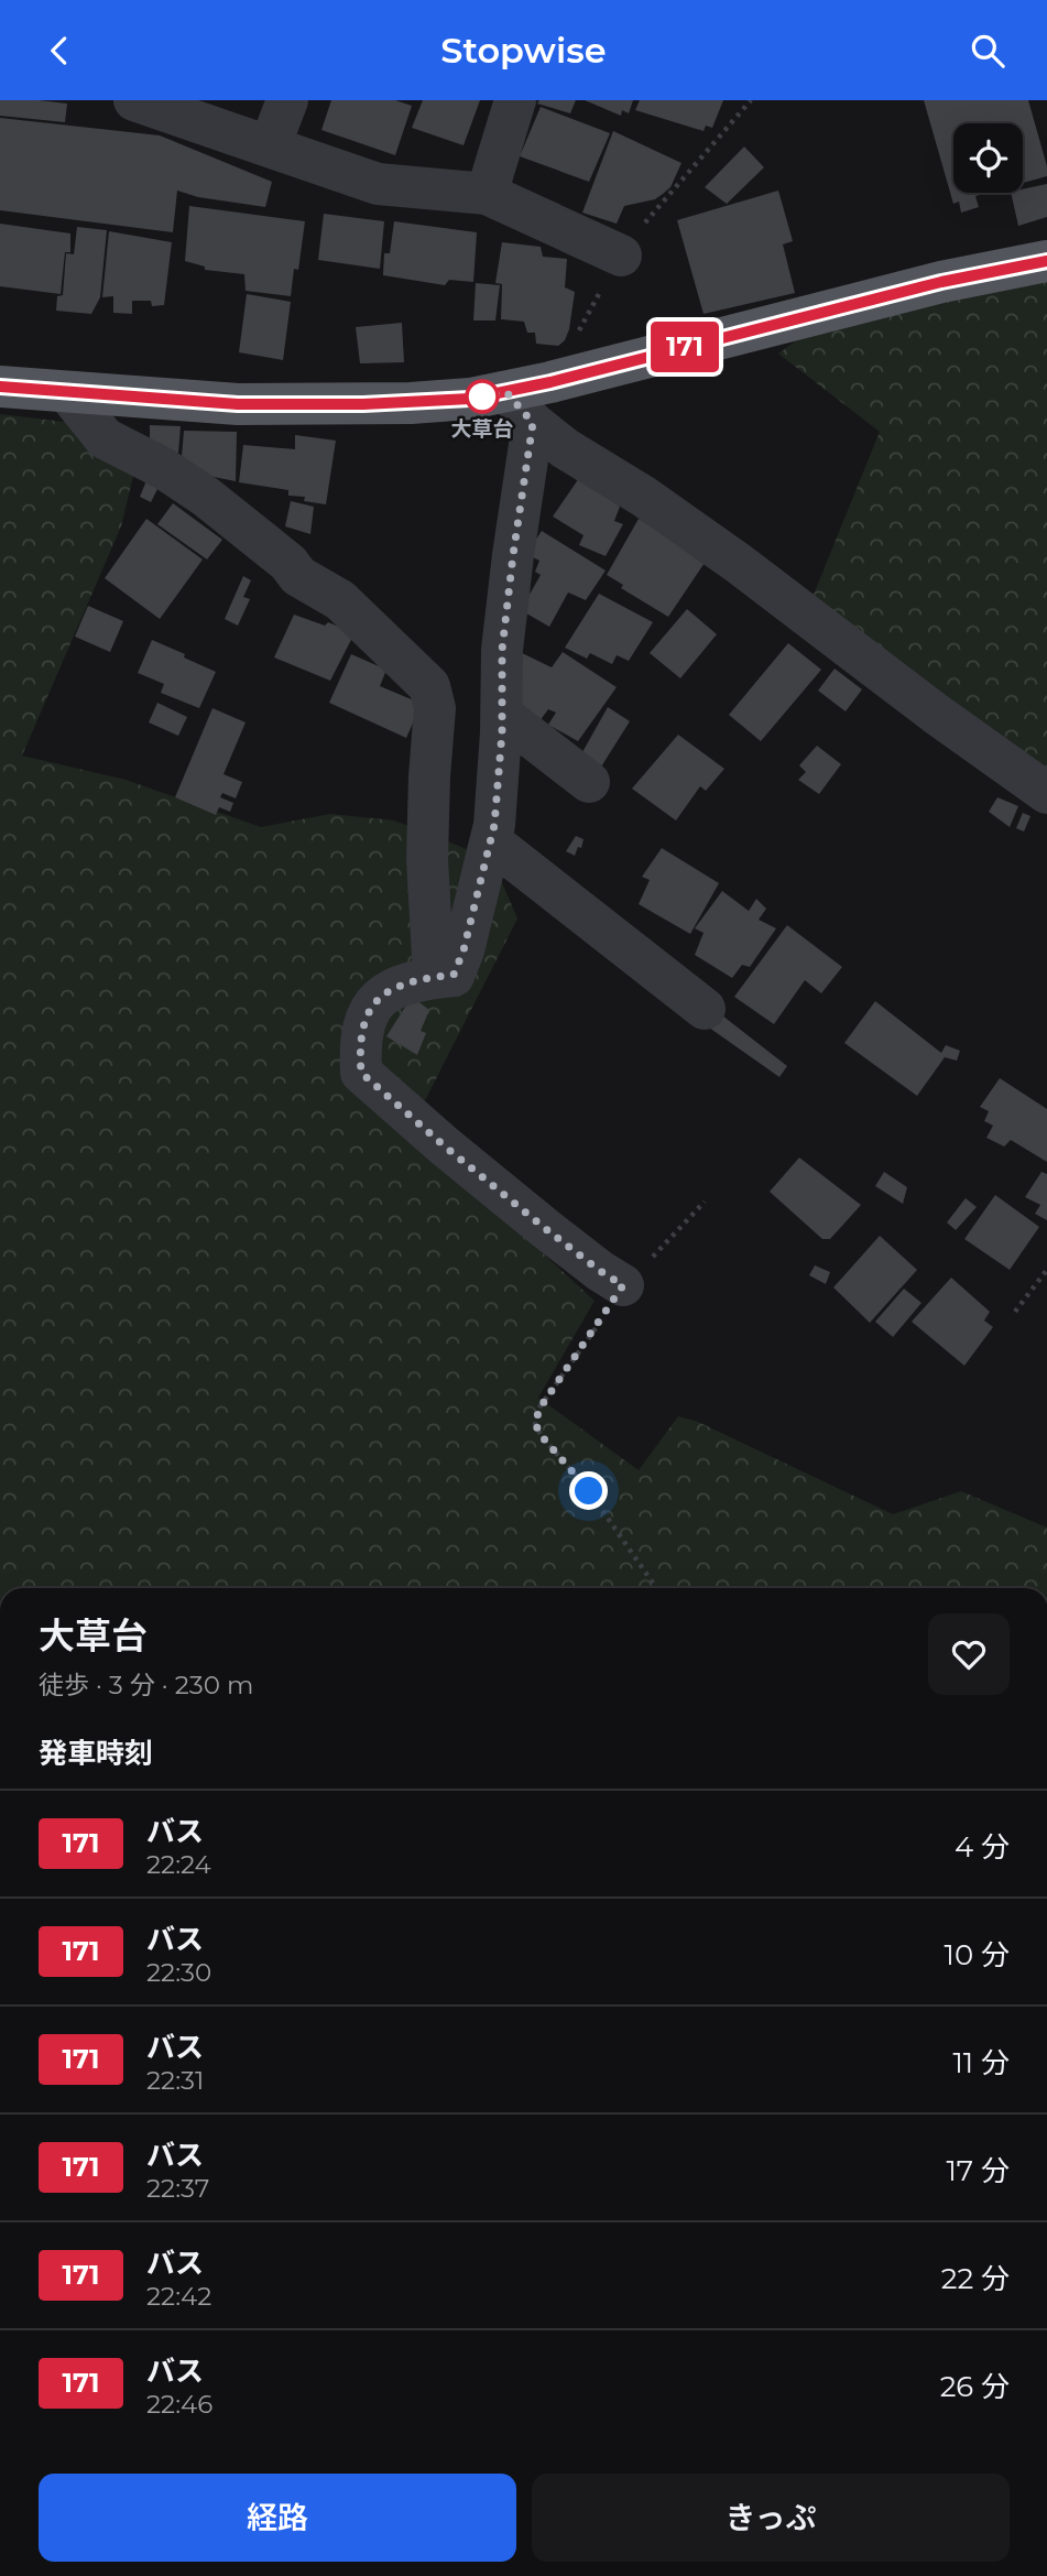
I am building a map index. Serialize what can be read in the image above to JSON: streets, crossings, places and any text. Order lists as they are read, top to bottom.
{
  "places": ["大草台"],
  "lines": ["bus line 171"],
  "page": {
    "header": "Stopwise",
    "on_map": "171",
    "heading": [
      ["大草台", "徒歩 · 3 分 · 230 m"],
      "発車時刻"
    ],
    "list": [
      {
        "mark": "171",
        "name": "バス",
        "note": "22:24",
        "value": "4 分"
      },
      {
        "mark": "171",
        "name": "バス",
        "note": "22:30",
        "value": "10 分"
      },
      {
        "mark": "171",
        "name": "バス",
        "note": "22:31",
        "value": "11 分"
      },
      {
        "mark": "171",
        "name": "バス",
        "note": "22:37",
        "value": "17 分"
      },
      {
        "mark": "171",
        "name": "バス",
        "note": "22:42",
        "value": "22 分"
      },
      {
        "mark": "171",
        "name": "バス",
        "note": "22:46",
        "value": "26 分"
      }
    ],
    "buttons": ["経路", "きっぷ"]
  }
}
